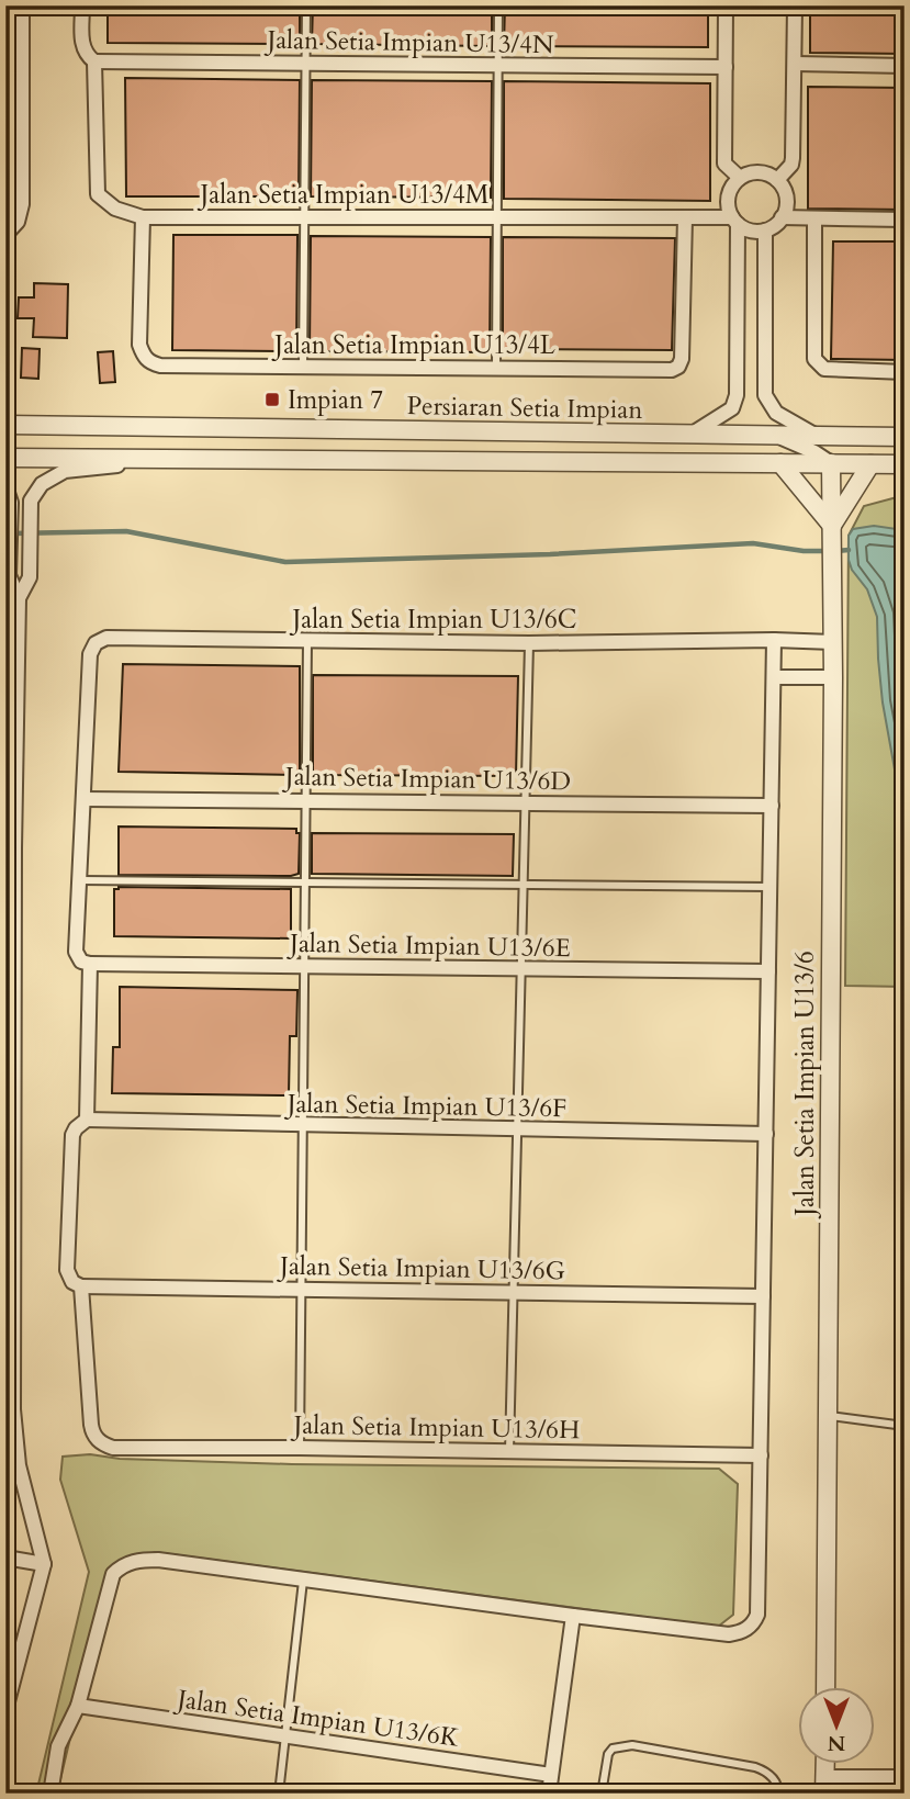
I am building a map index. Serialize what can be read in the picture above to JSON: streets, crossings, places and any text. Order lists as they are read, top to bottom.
{
  "streets": {
    "street": [
      "Jalan Setia Impian U13/4N",
      "Jalan Setia Impian U13/4M",
      "Jalan Setia Impian U13/4L",
      "Persiaran Setia Impian",
      "Jalan Setia Impian U13/6C",
      "Jalan Setia Impian U13/6D",
      "Jalan Setia Impian U13/6E",
      "Jalan Setia Impian U13/6",
      "Jalan Setia Impian U13/6F",
      "Jalan Setia Impian U13/6G",
      "Jalan Setia Impian U13/6H",
      "Jalan Setia Impian U13/6K"
    ]
  },
  "crossings": [
    ["Jalan Setia Impian U13/4N", "Jalan Setia Impian U13/4M"],
    ["Jalan Setia Impian U13/4M", "Jalan Setia Impian U13/4L"],
    ["Jalan Setia Impian U13/6C", "Jalan Setia Impian U13/6D"],
    ["Jalan Setia Impian U13/6C", "Jalan Setia Impian U13/6"],
    ["Jalan Setia Impian U13/6G", "Jalan Setia Impian U13/6H"]
  ],
  "places": {
    "transit": ["Impian 7"]
  },
  "north": "bottom"
}
